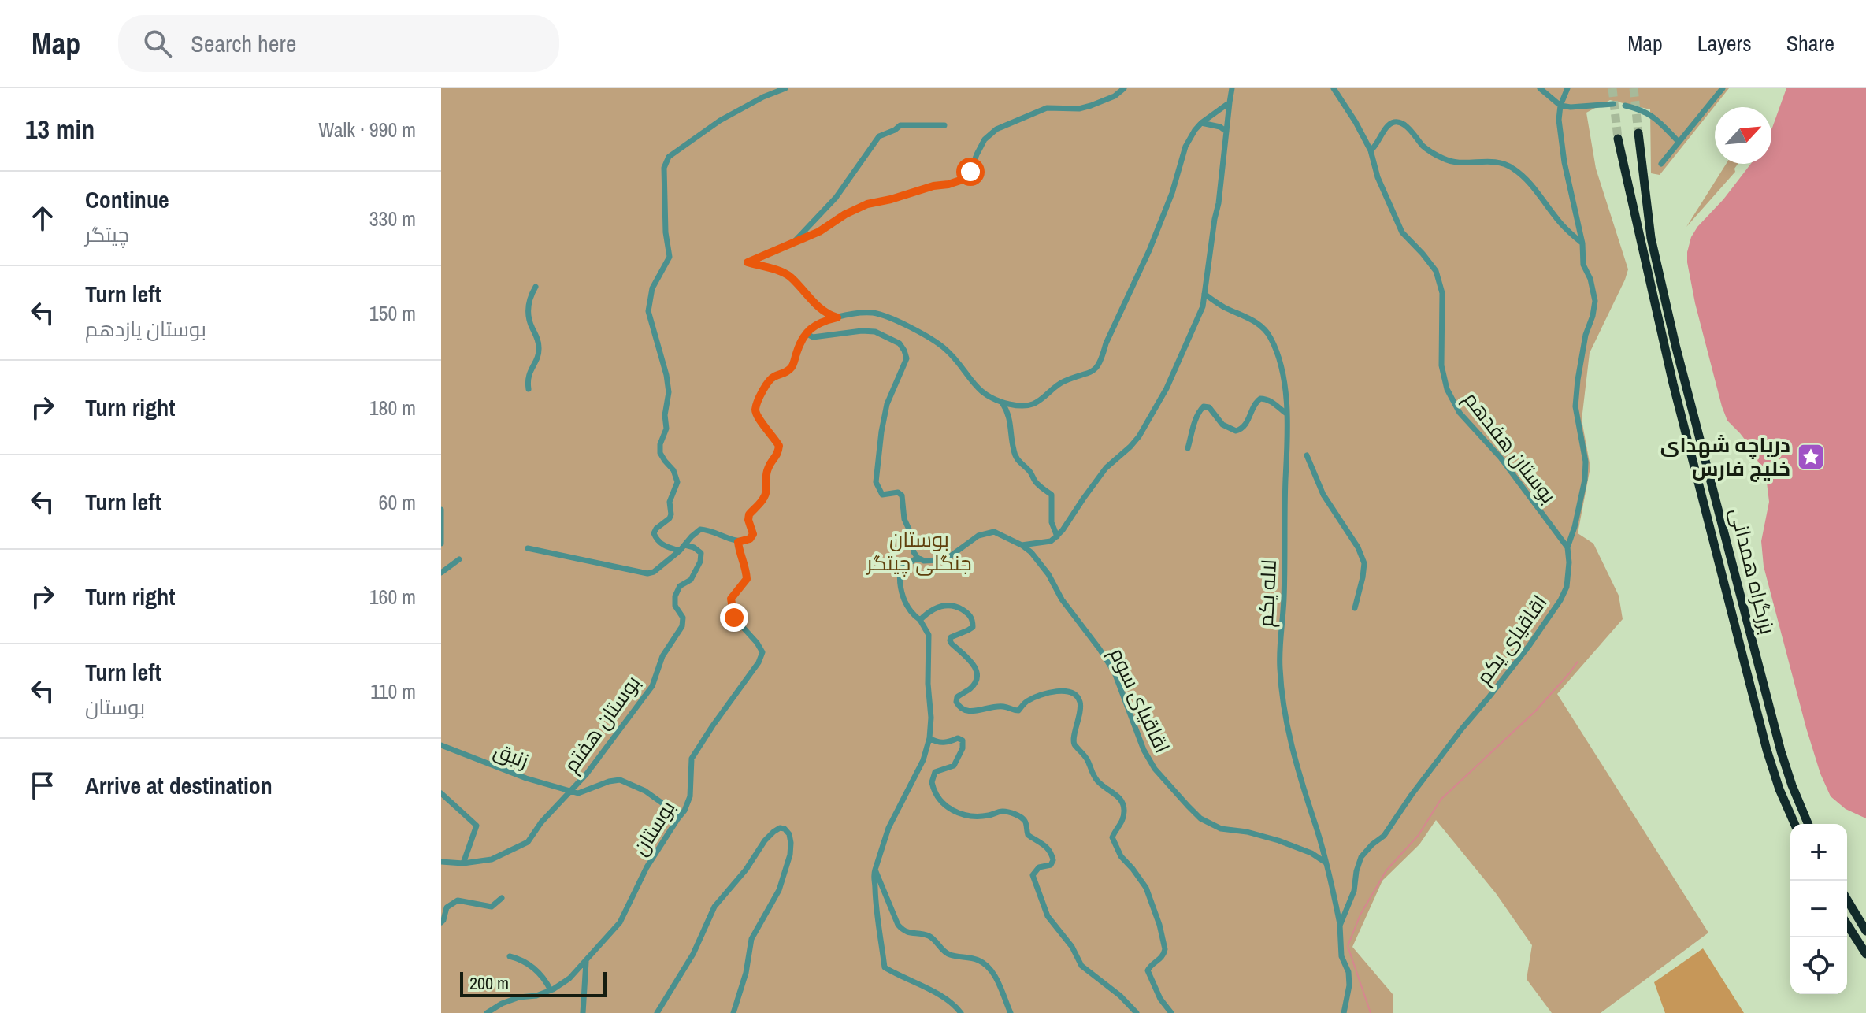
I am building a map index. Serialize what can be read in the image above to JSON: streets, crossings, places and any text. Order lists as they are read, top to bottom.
{
  "streets": {
    "highway": ["بزرگراه همدانی"],
    "street": [
      "بوستان هفدهم",
      "لاله یکم",
      "اقاقیای یکم",
      "اقاقیای سوم",
      "بوستان هفتم",
      "زنبق",
      "بوستان"
    ]
  },
  "crossings": [
    ["بوستان هفدهم", "اقاقیای یکم"],
    ["لاله یکم", "اقاقیای یکم"],
    ["لاله یکم", "اقاقیای سوم"],
    ["بوستان هفتم", "زنبق"]
  ],
  "parks": ["بوستان جنگلی چیتگر"],
  "places": {
    "place": ["دریاچه شهدای خلیج فارس"]
  },
  "scale_bar": "200 m",
  "north": "top right",
  "page": {
    "header": "Map",
    "search": "Search here",
    "nav": ["Map", "Layers", "Share"],
    "heading": ["13 min", "Walk · 990 m"],
    "list": [
      ["Continue", "چیتگر", "330 m"],
      ["Turn left", "بوستان یازدهم", "150 m"],
      ["Turn right", "180 m"],
      ["Turn left", "60 m"],
      ["Turn right", "160 m"],
      ["Turn left", "بوستان", "110 m"],
      "Arrive at destination"
    ],
    "map_buttons": ["+", "−"],
    "scale": "200 m"
  }
}
